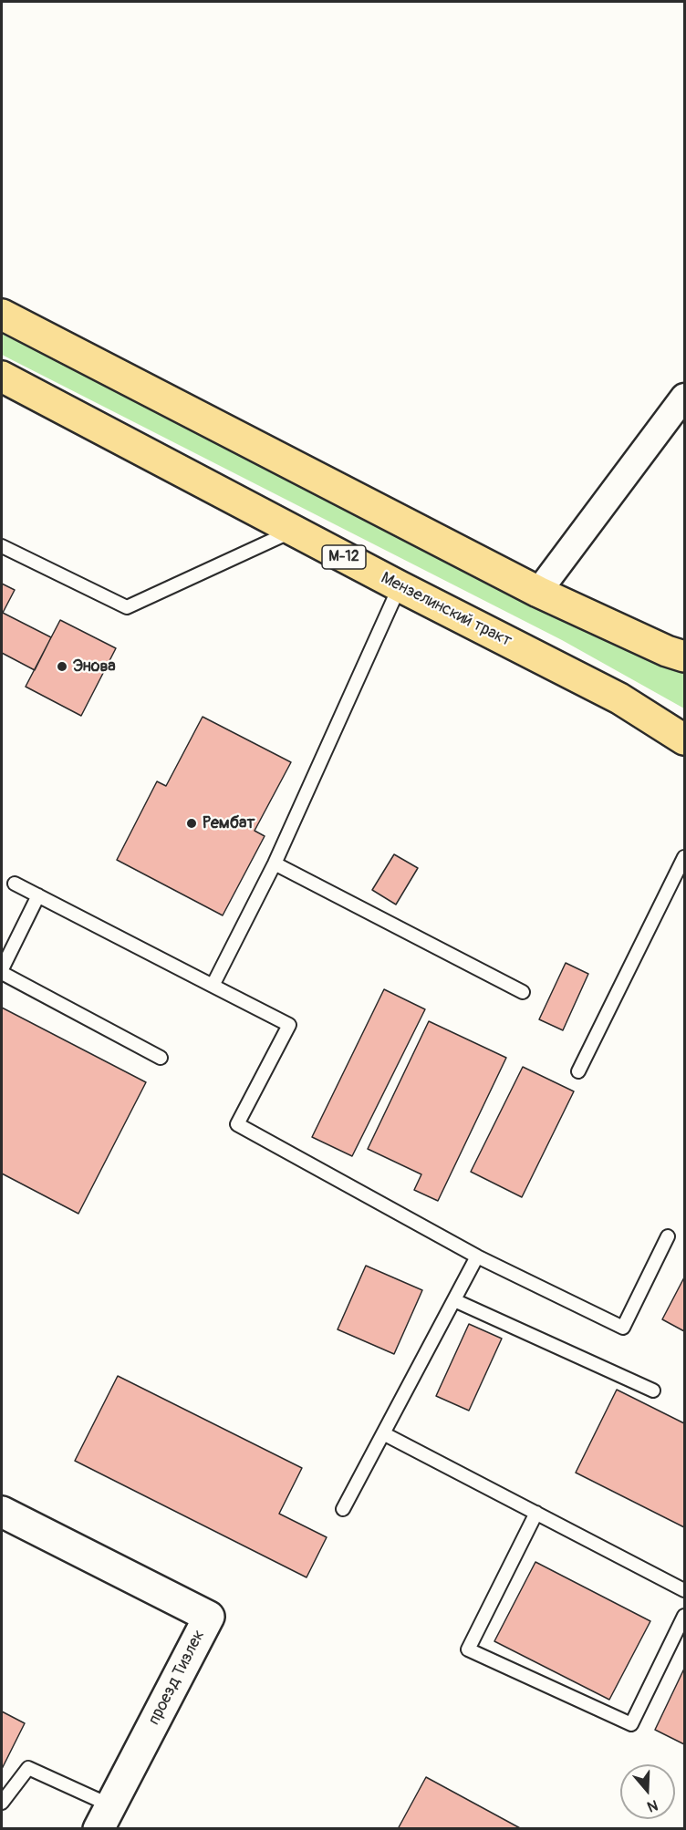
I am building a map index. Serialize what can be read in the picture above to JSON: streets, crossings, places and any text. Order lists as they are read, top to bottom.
{
  "streets": {
    "main road": ["М-12", "Мензелинский тракт"],
    "street": ["проезд Тизлек"]
  },
  "places": ["Энова", "Рембат"],
  "north": "bottom"
}
